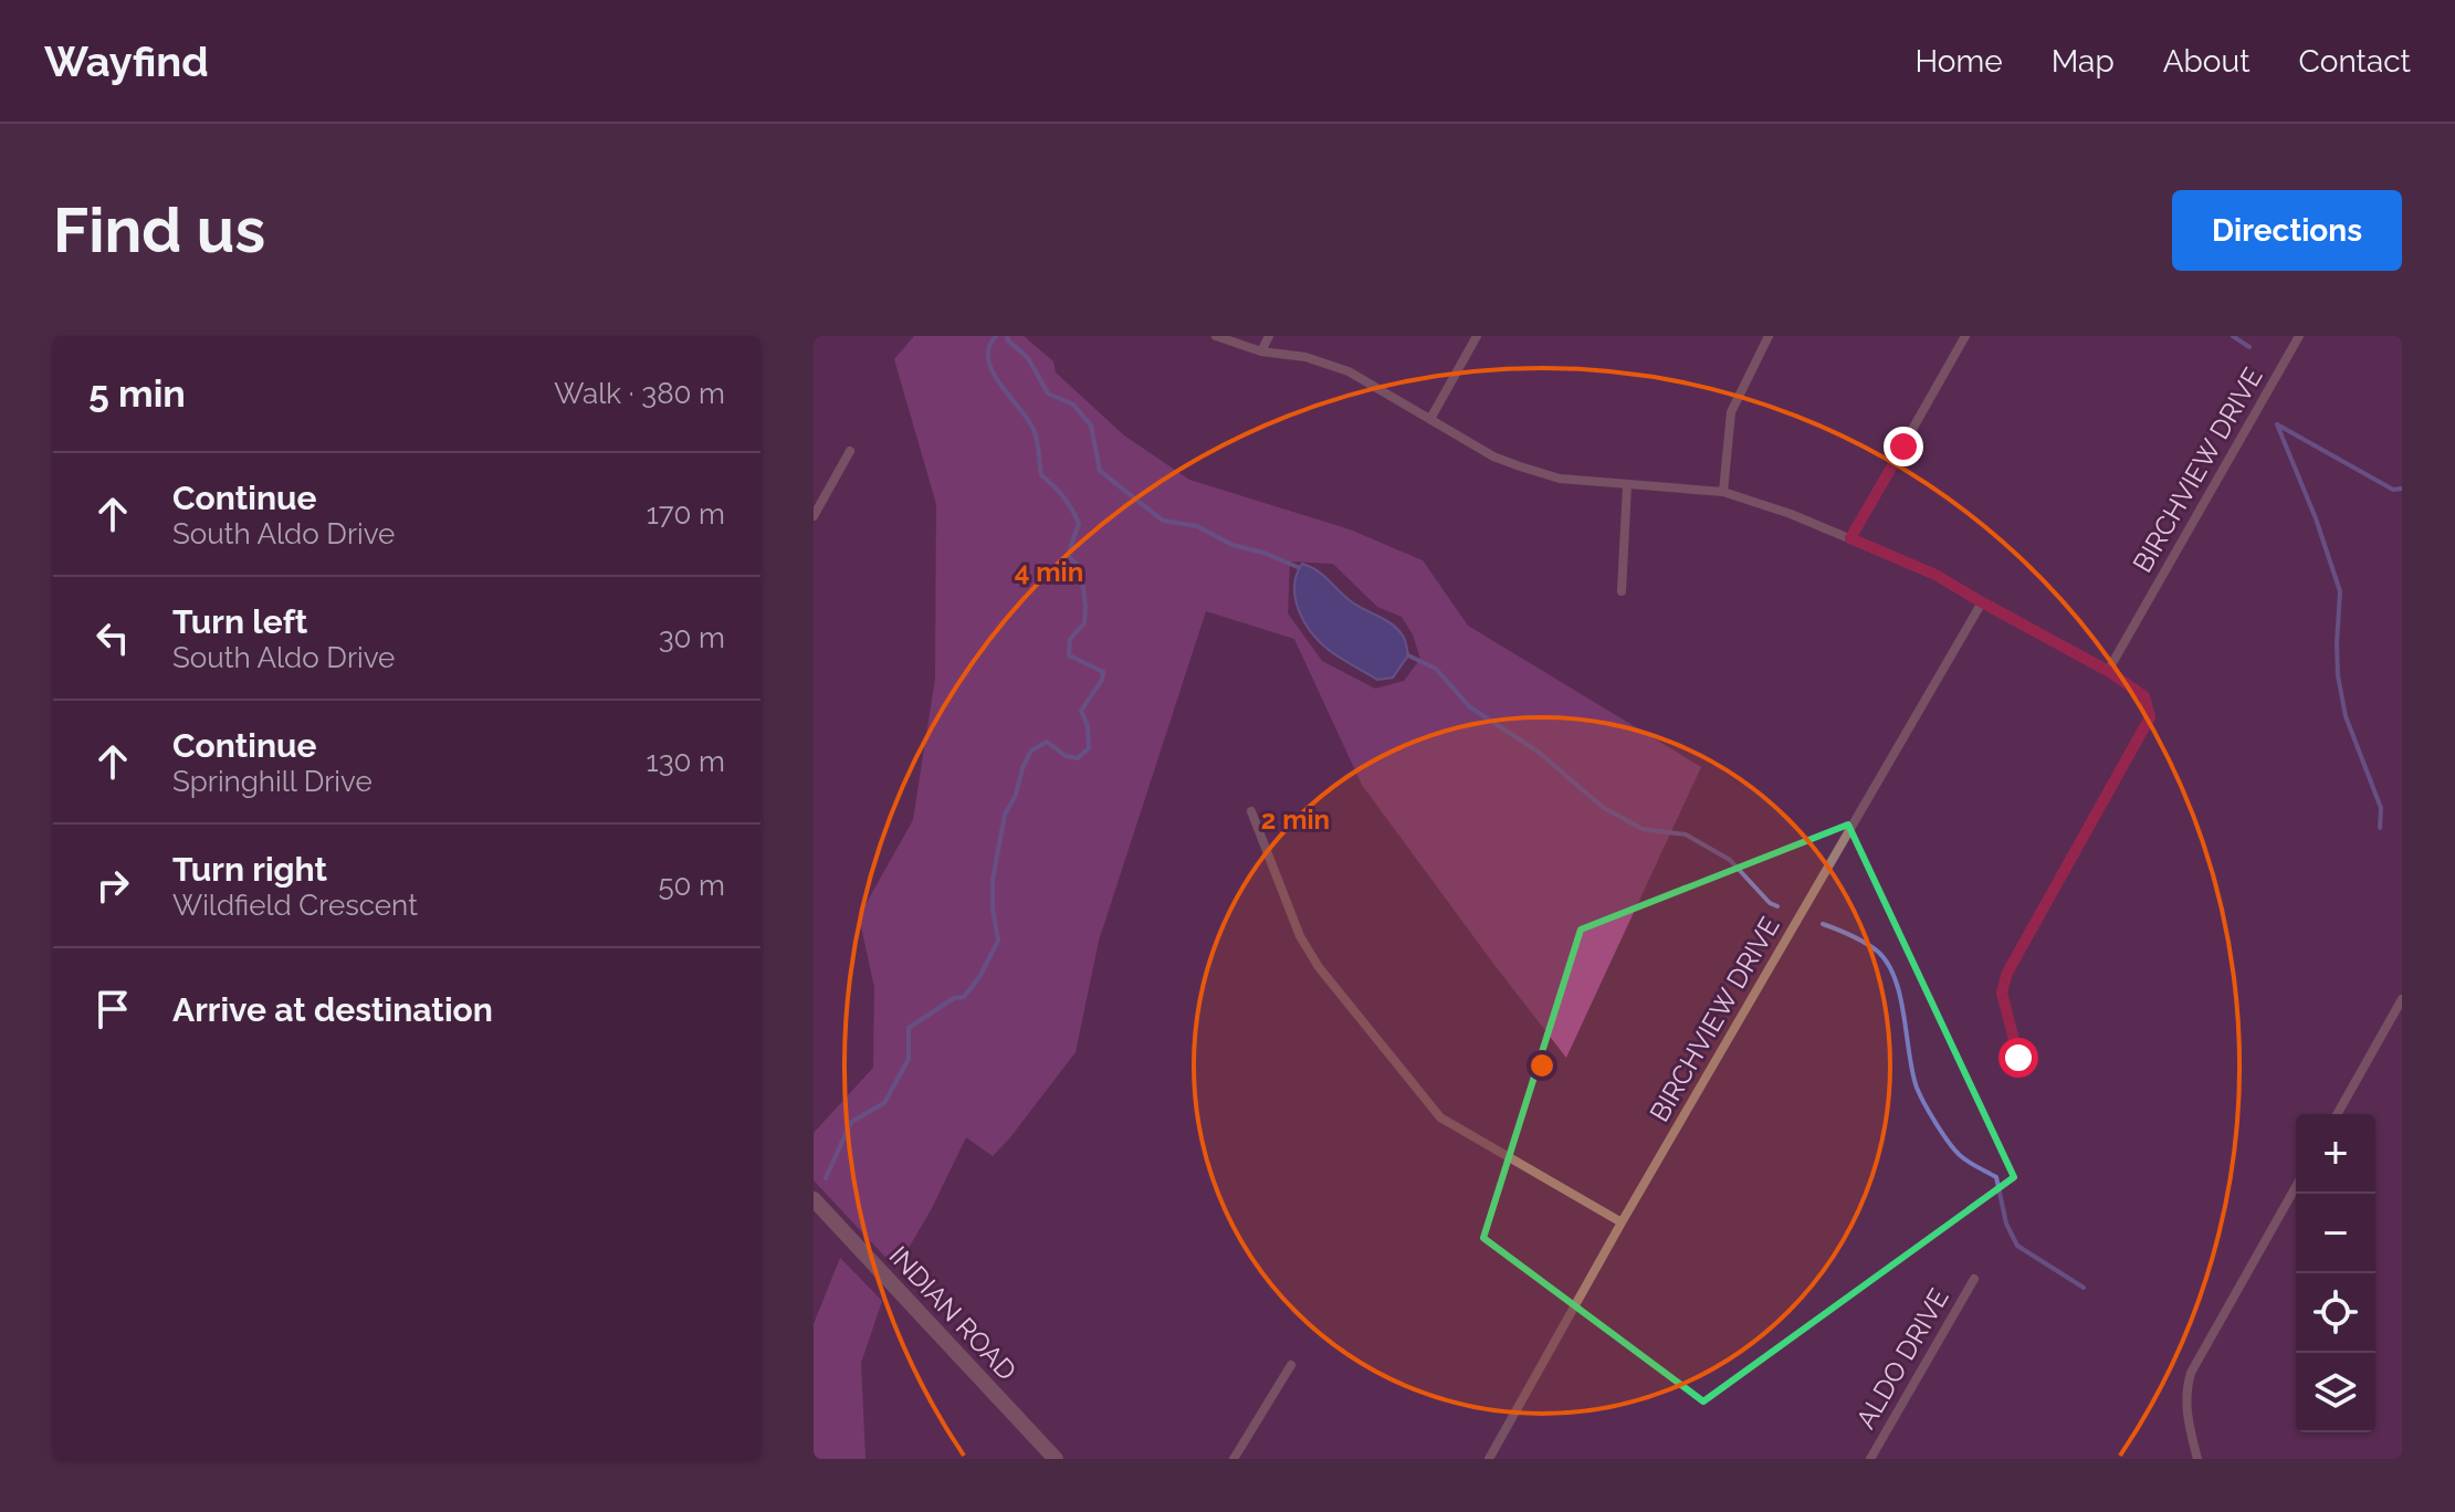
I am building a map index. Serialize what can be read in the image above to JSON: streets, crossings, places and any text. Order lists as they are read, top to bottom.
{
  "streets": {
    "street": ["BIRCHVIEW DRIVE", "INDIAN ROAD", "ALDO DRIVE"]
  },
  "page": {
    "header": "Wayfind",
    "nav": [
      "Home",
      "Map",
      "About",
      "Contact"
    ],
    "buttons": "Directions",
    "title": "Find us",
    "heading": ["5 min", "Walk · 380 m"],
    "list": [
      ["Continue", "South Aldo Drive", "170 m"],
      ["Turn left", "South Aldo Drive", "30 m"],
      ["Continue", "Springhill Drive", "130 m"],
      ["Turn right", "Wildfield Crescent", "50 m"],
      "Arrive at destination"
    ],
    "map_buttons": ["+", "−"]
  },
  "rings": ["4 min", "2 min"]
}
